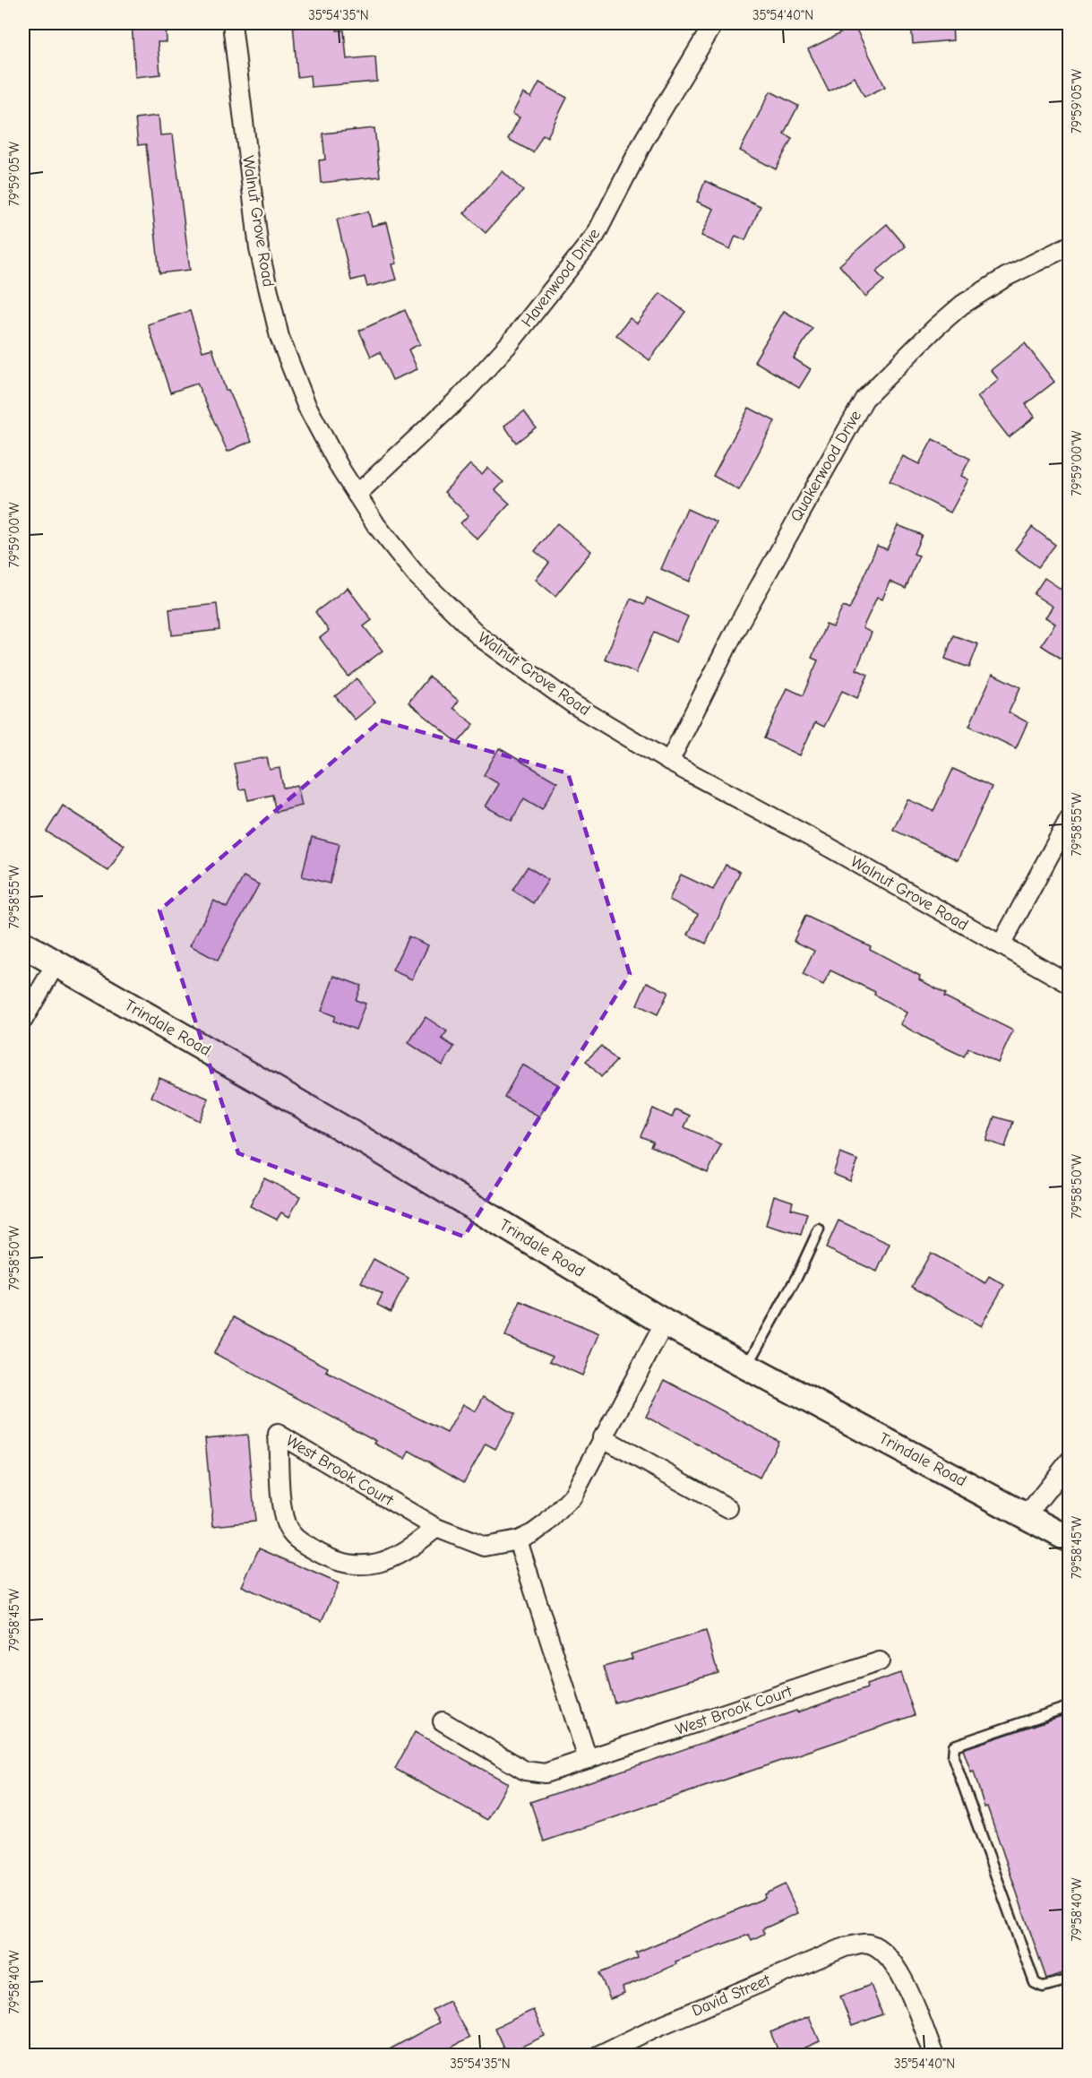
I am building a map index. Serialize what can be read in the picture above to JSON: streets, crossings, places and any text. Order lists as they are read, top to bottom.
{
  "streets": {
    "main road": ["Trindale Road"],
    "street": [
      "Walnut Grove Road",
      "Havenwood Drive",
      "Quakerwood Drive",
      "West Brook Court",
      "David Street"
    ]
  },
  "crossings": [
    ["Walnut Grove Road", "Havenwood Drive"],
    ["Walnut Grove Road", "Quakerwood Drive"],
    ["Trindale Road", "West Brook Court"]
  ],
  "coordinates": [
    "35°54'35\"N",
    "35°54'40\"N",
    "79°59'05\"W",
    "79°59'00\"W",
    "79°58'55\"W",
    "79°58'50\"W",
    "79°58'45\"W",
    "79°58'40\"W"
  ]
}
